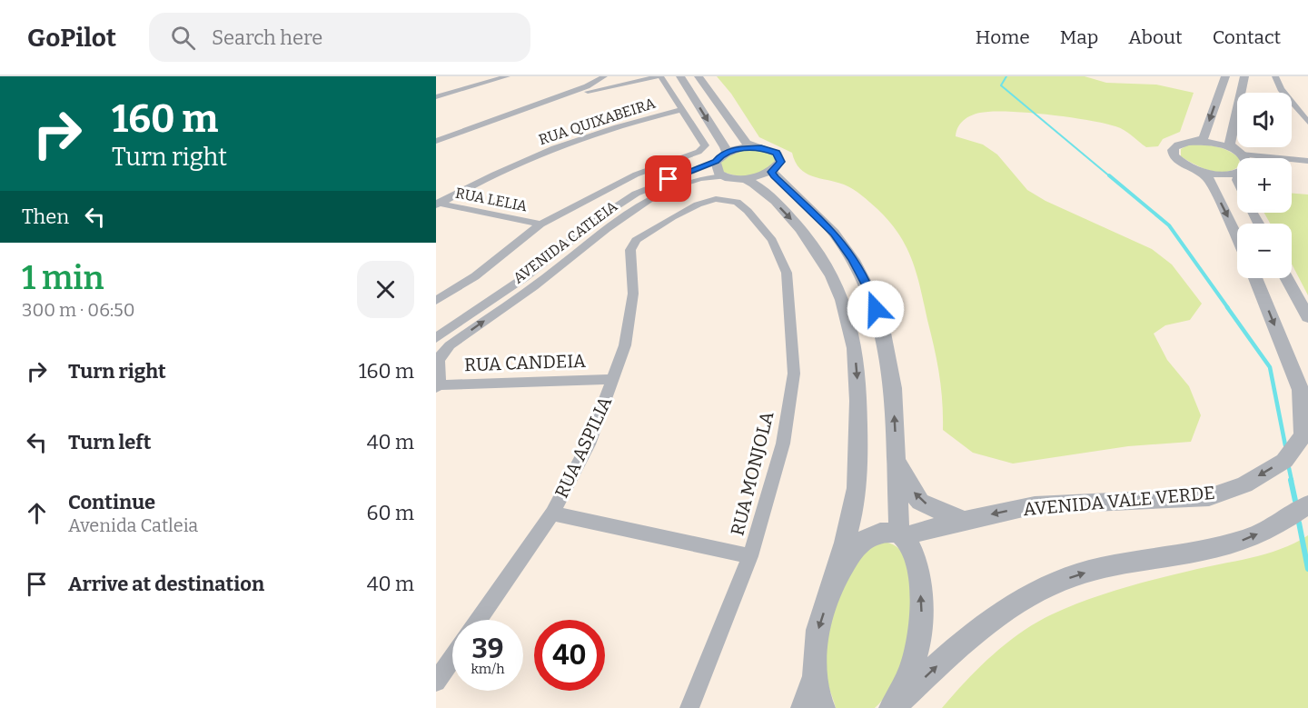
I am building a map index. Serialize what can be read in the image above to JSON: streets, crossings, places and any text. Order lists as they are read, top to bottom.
{
  "streets": {
    "street": [
      "RUA QUIXABEIRA",
      "RUA LELIA",
      "AVENIDA CATLEIA",
      "RUA CANDEIA",
      "RUA ASPILIA",
      "RUA MONJOLA",
      "AVENIDA VALE VERDE"
    ]
  },
  "crossings": [
    ["RUA QUIXABEIRA", "RUA LELIA"],
    ["RUA CANDEIA", "RUA ASPILIA"],
    ["RUA ASPILIA", "RUA MONJOLA"]
  ],
  "page": {
    "header": "GoPilot",
    "search": "Search here",
    "nav": [
      "Home",
      "Map",
      "About",
      "Contact"
    ],
    "turn": ["160 m", "Turn right"],
    "map_buttons": ["+", "−"],
    "then": "Then",
    "heading": ["1 min", "300 m · 06:50"],
    "list": [
      {
        "name": "Turn right",
        "value": "160 m"
      },
      {
        "name": "Turn left",
        "value": "40 m"
      },
      {
        "name": "Continue",
        "note": "Avenida Catleia",
        "value": "60 m"
      },
      {
        "name": "Arrive at destination",
        "value": "40 m"
      }
    ],
    "speed": "39 km/h",
    "limit": "40"
  }
}
